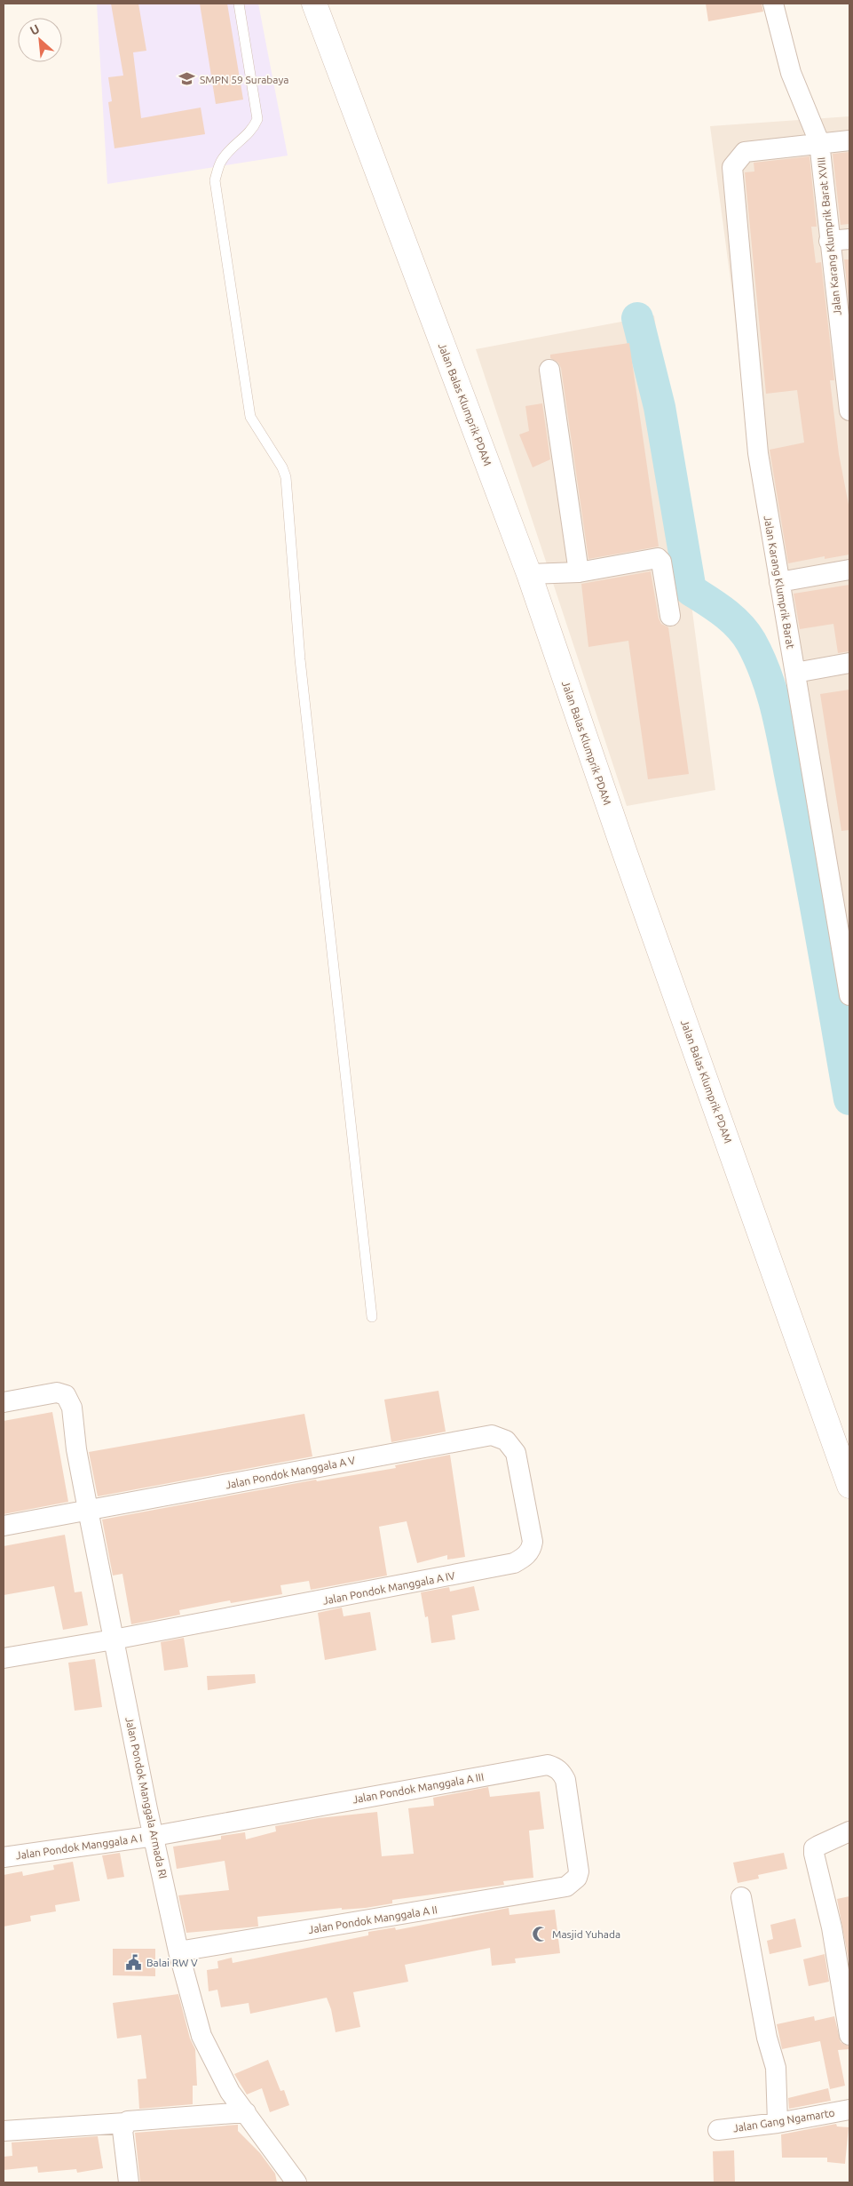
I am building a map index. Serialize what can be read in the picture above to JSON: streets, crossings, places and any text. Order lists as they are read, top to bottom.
{
  "streets": {
    "street": [
      "Jalan Karang Klumprik Barat XVIII",
      "Jalan Balas Klumprik PDAM",
      "Jalan Karang Klumprik Barat",
      "Jalan Pondok Manggala A V",
      "Jalan Pondok Manggala A IV",
      "Jalan Pondok Manggala A III",
      "Jalan Pondok Manggala Armada RI",
      "Jalan Pondok Manggala A I",
      "Jalan Pondok Manggala A II",
      "Jalan Gang Ngamarto"
    ]
  },
  "crossings": [
    ["Jalan Karang Klumprik Barat XVIII", "Jalan Karang Klumprik Barat"],
    ["Jalan Pondok Manggala A V", "Jalan Pondok Manggala A IV"],
    ["Jalan Pondok Manggala A V", "Jalan Pondok Manggala Armada RI"],
    ["Jalan Pondok Manggala A IV", "Jalan Pondok Manggala Armada RI"],
    ["Jalan Pondok Manggala A III", "Jalan Pondok Manggala Armada RI"],
    ["Jalan Pondok Manggala A III", "Jalan Pondok Manggala A I"],
    ["Jalan Pondok Manggala A III", "Jalan Pondok Manggala A II"],
    ["Jalan Pondok Manggala Armada RI", "Jalan Pondok Manggala A I"],
    ["Jalan Pondok Manggala Armada RI", "Jalan Pondok Manggala A II"]
  ],
  "places": {
    "school or university": ["SMPN 59 Surabaya"],
    "mosque": ["Masjid Yuhada"],
    "public building": ["Balai RW V"]
  },
  "north": "top left"
}
